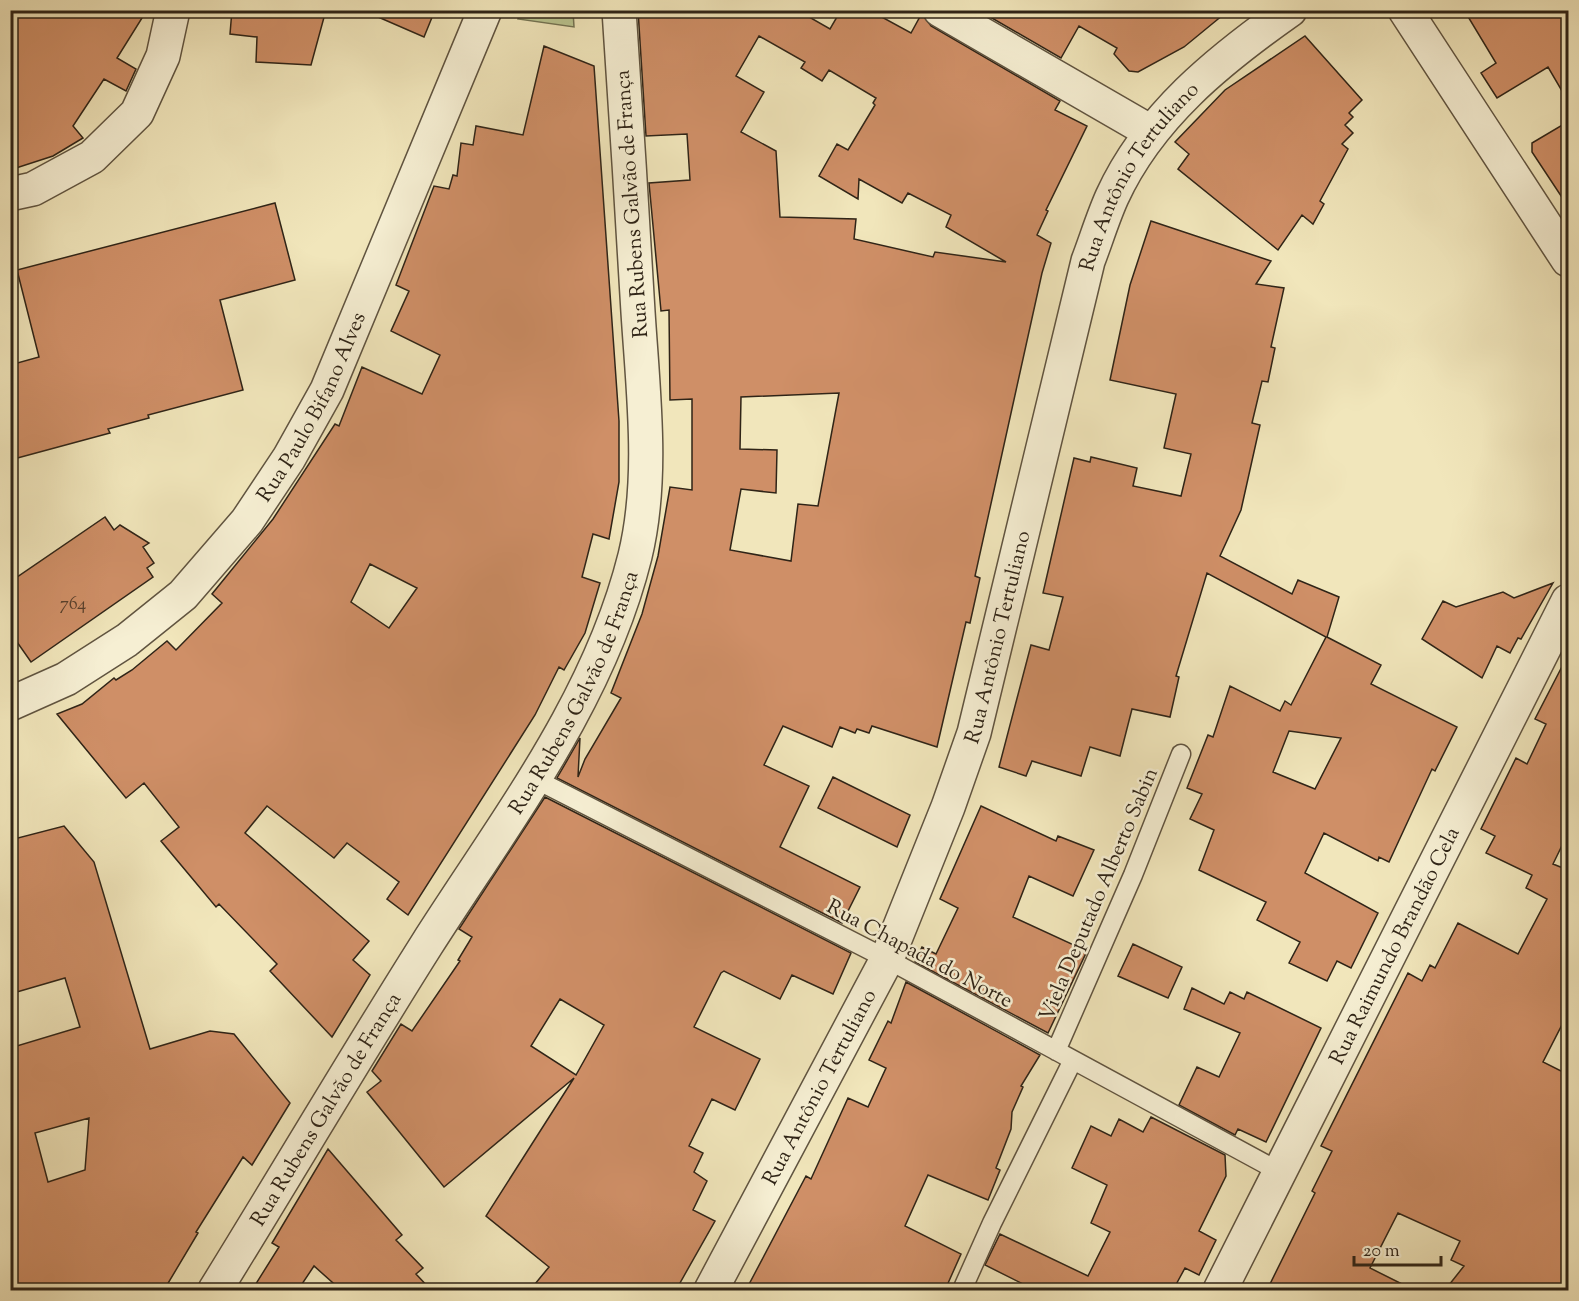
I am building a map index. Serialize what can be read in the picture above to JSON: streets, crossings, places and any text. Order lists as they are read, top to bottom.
{
  "streets": {
    "street": [
      "Rua Antônio Tertuliano",
      "Rua Rubens Galvão de França",
      "Rua Paulo Bifano Alves",
      "Rua Raimundo Brandão Cela"
    ],
    "lane": ["Viela Deputado Alberto Sabin", "Rua Chapada do Norte"]
  },
  "crossings": [
    ["Rua Antônio Tertuliano", "Rua Chapada do Norte"],
    ["Rua Rubens Galvão de França", "Rua Chapada do Norte"],
    ["Viela Deputado Alberto Sabin", "Rua Chapada do Norte"],
    ["Rua Raimundo Brandão Cela", "Rua Chapada do Norte"]
  ],
  "house_numbers": ["764"],
  "scale_bar": "20 m"
}
